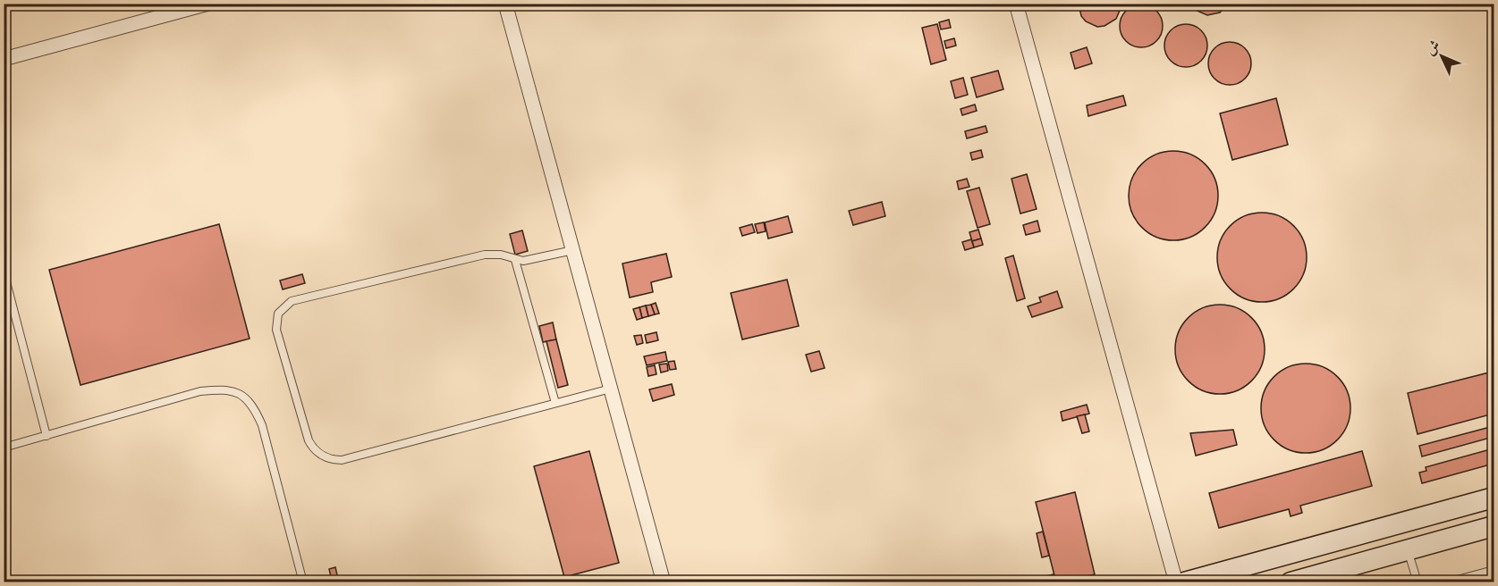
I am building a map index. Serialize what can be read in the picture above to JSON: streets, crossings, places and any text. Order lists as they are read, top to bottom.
{
  "north": "top left"
}
